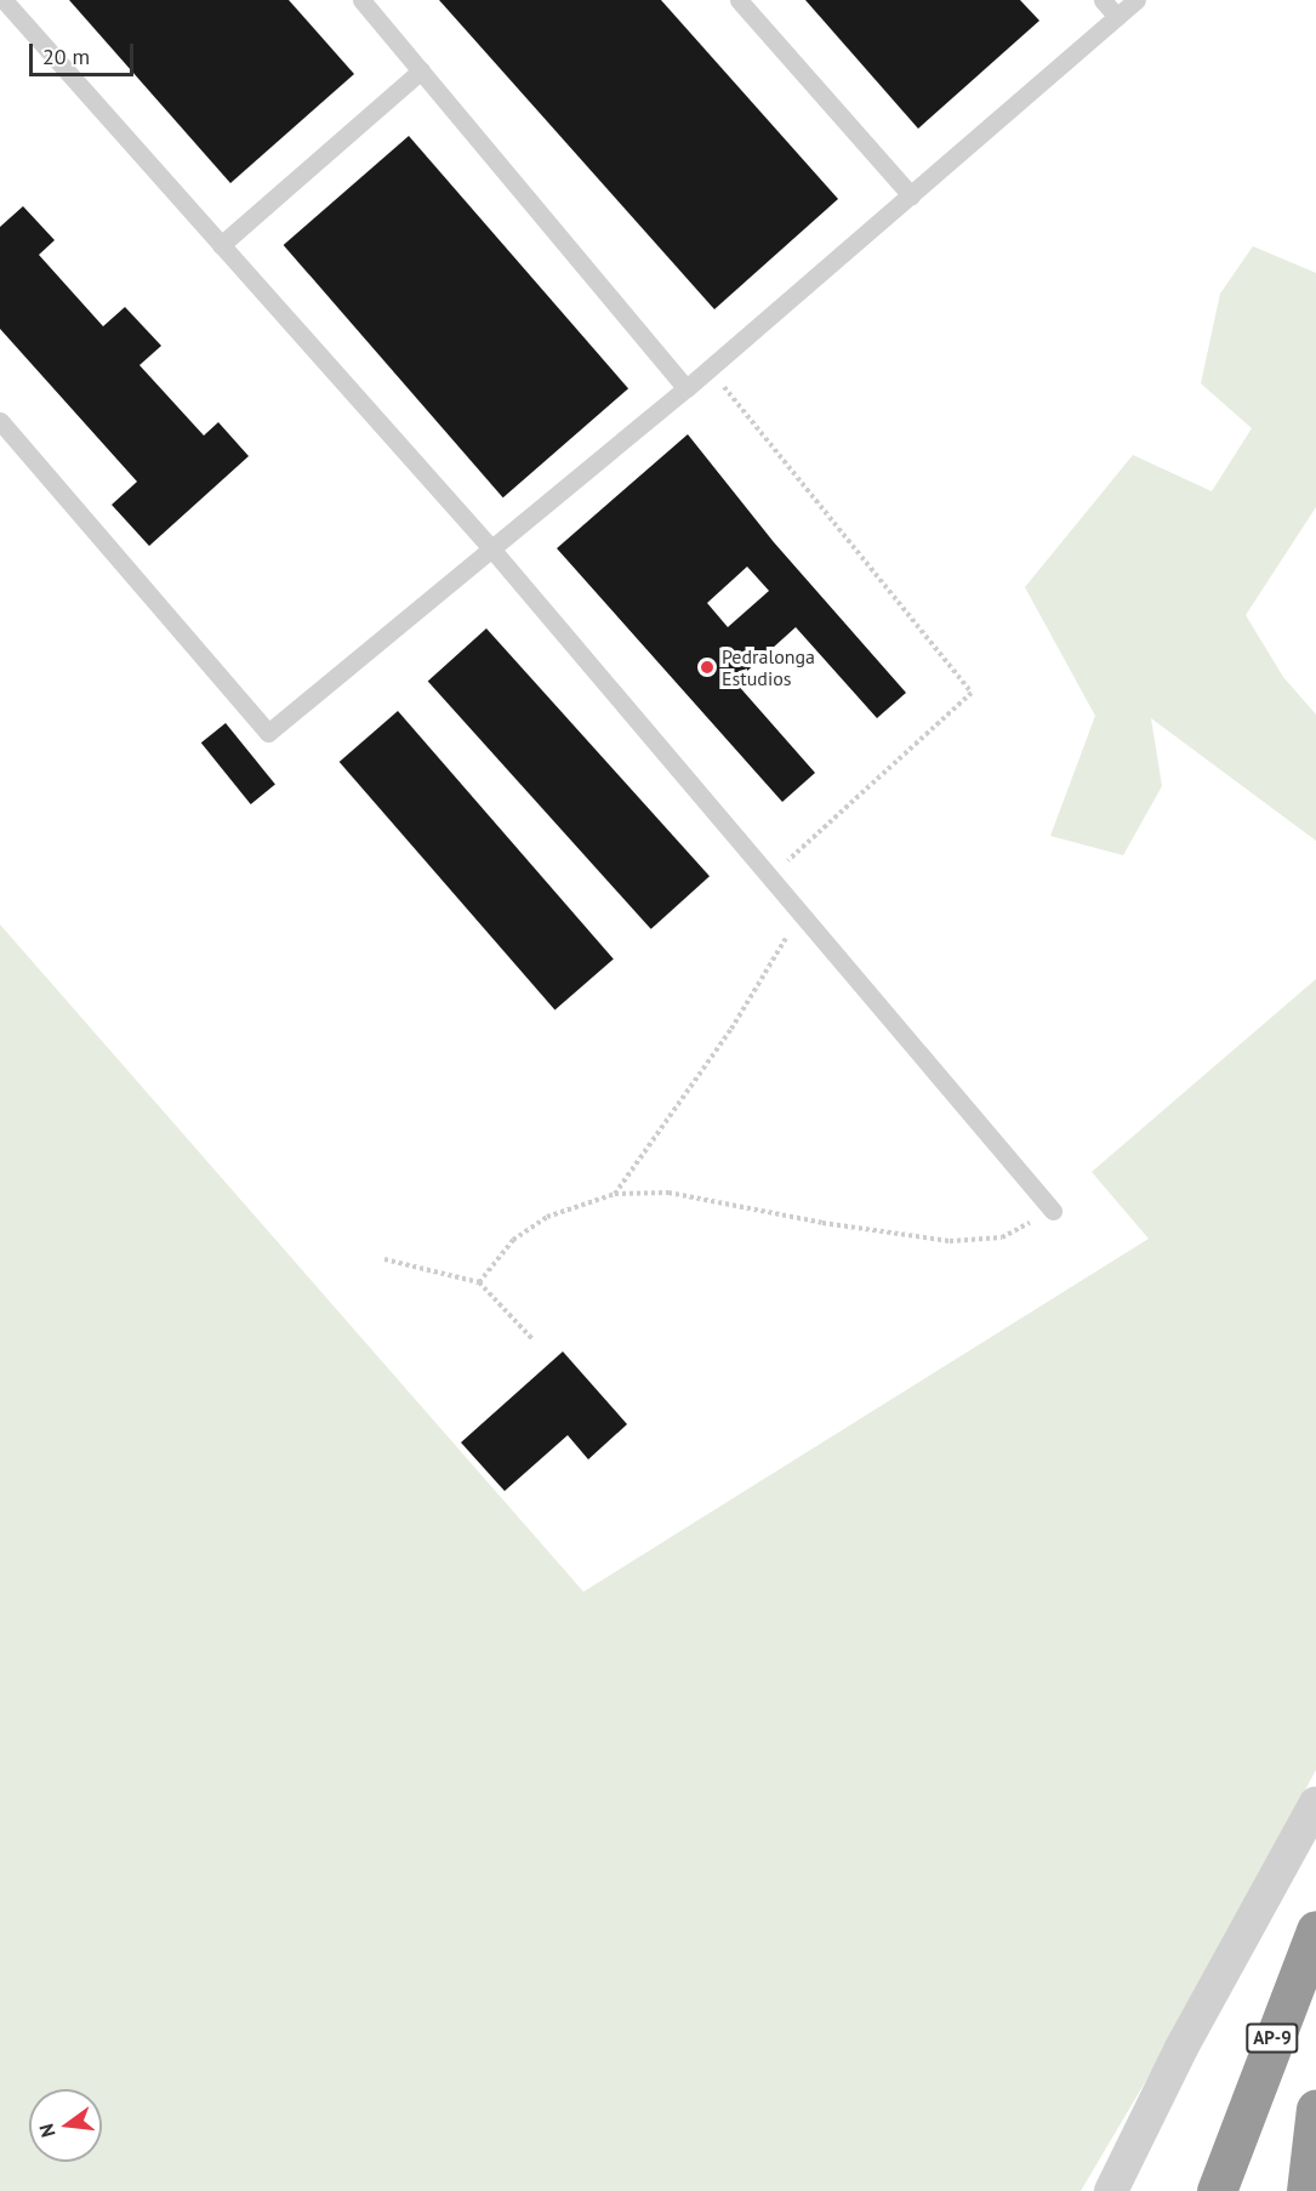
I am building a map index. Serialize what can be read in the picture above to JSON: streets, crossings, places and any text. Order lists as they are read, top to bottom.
{
  "streets": {
    "highway": ["AP-9"]
  },
  "places": ["Pedralonga Estudios"],
  "scale_bar": "20 m",
  "north": "left"
}
